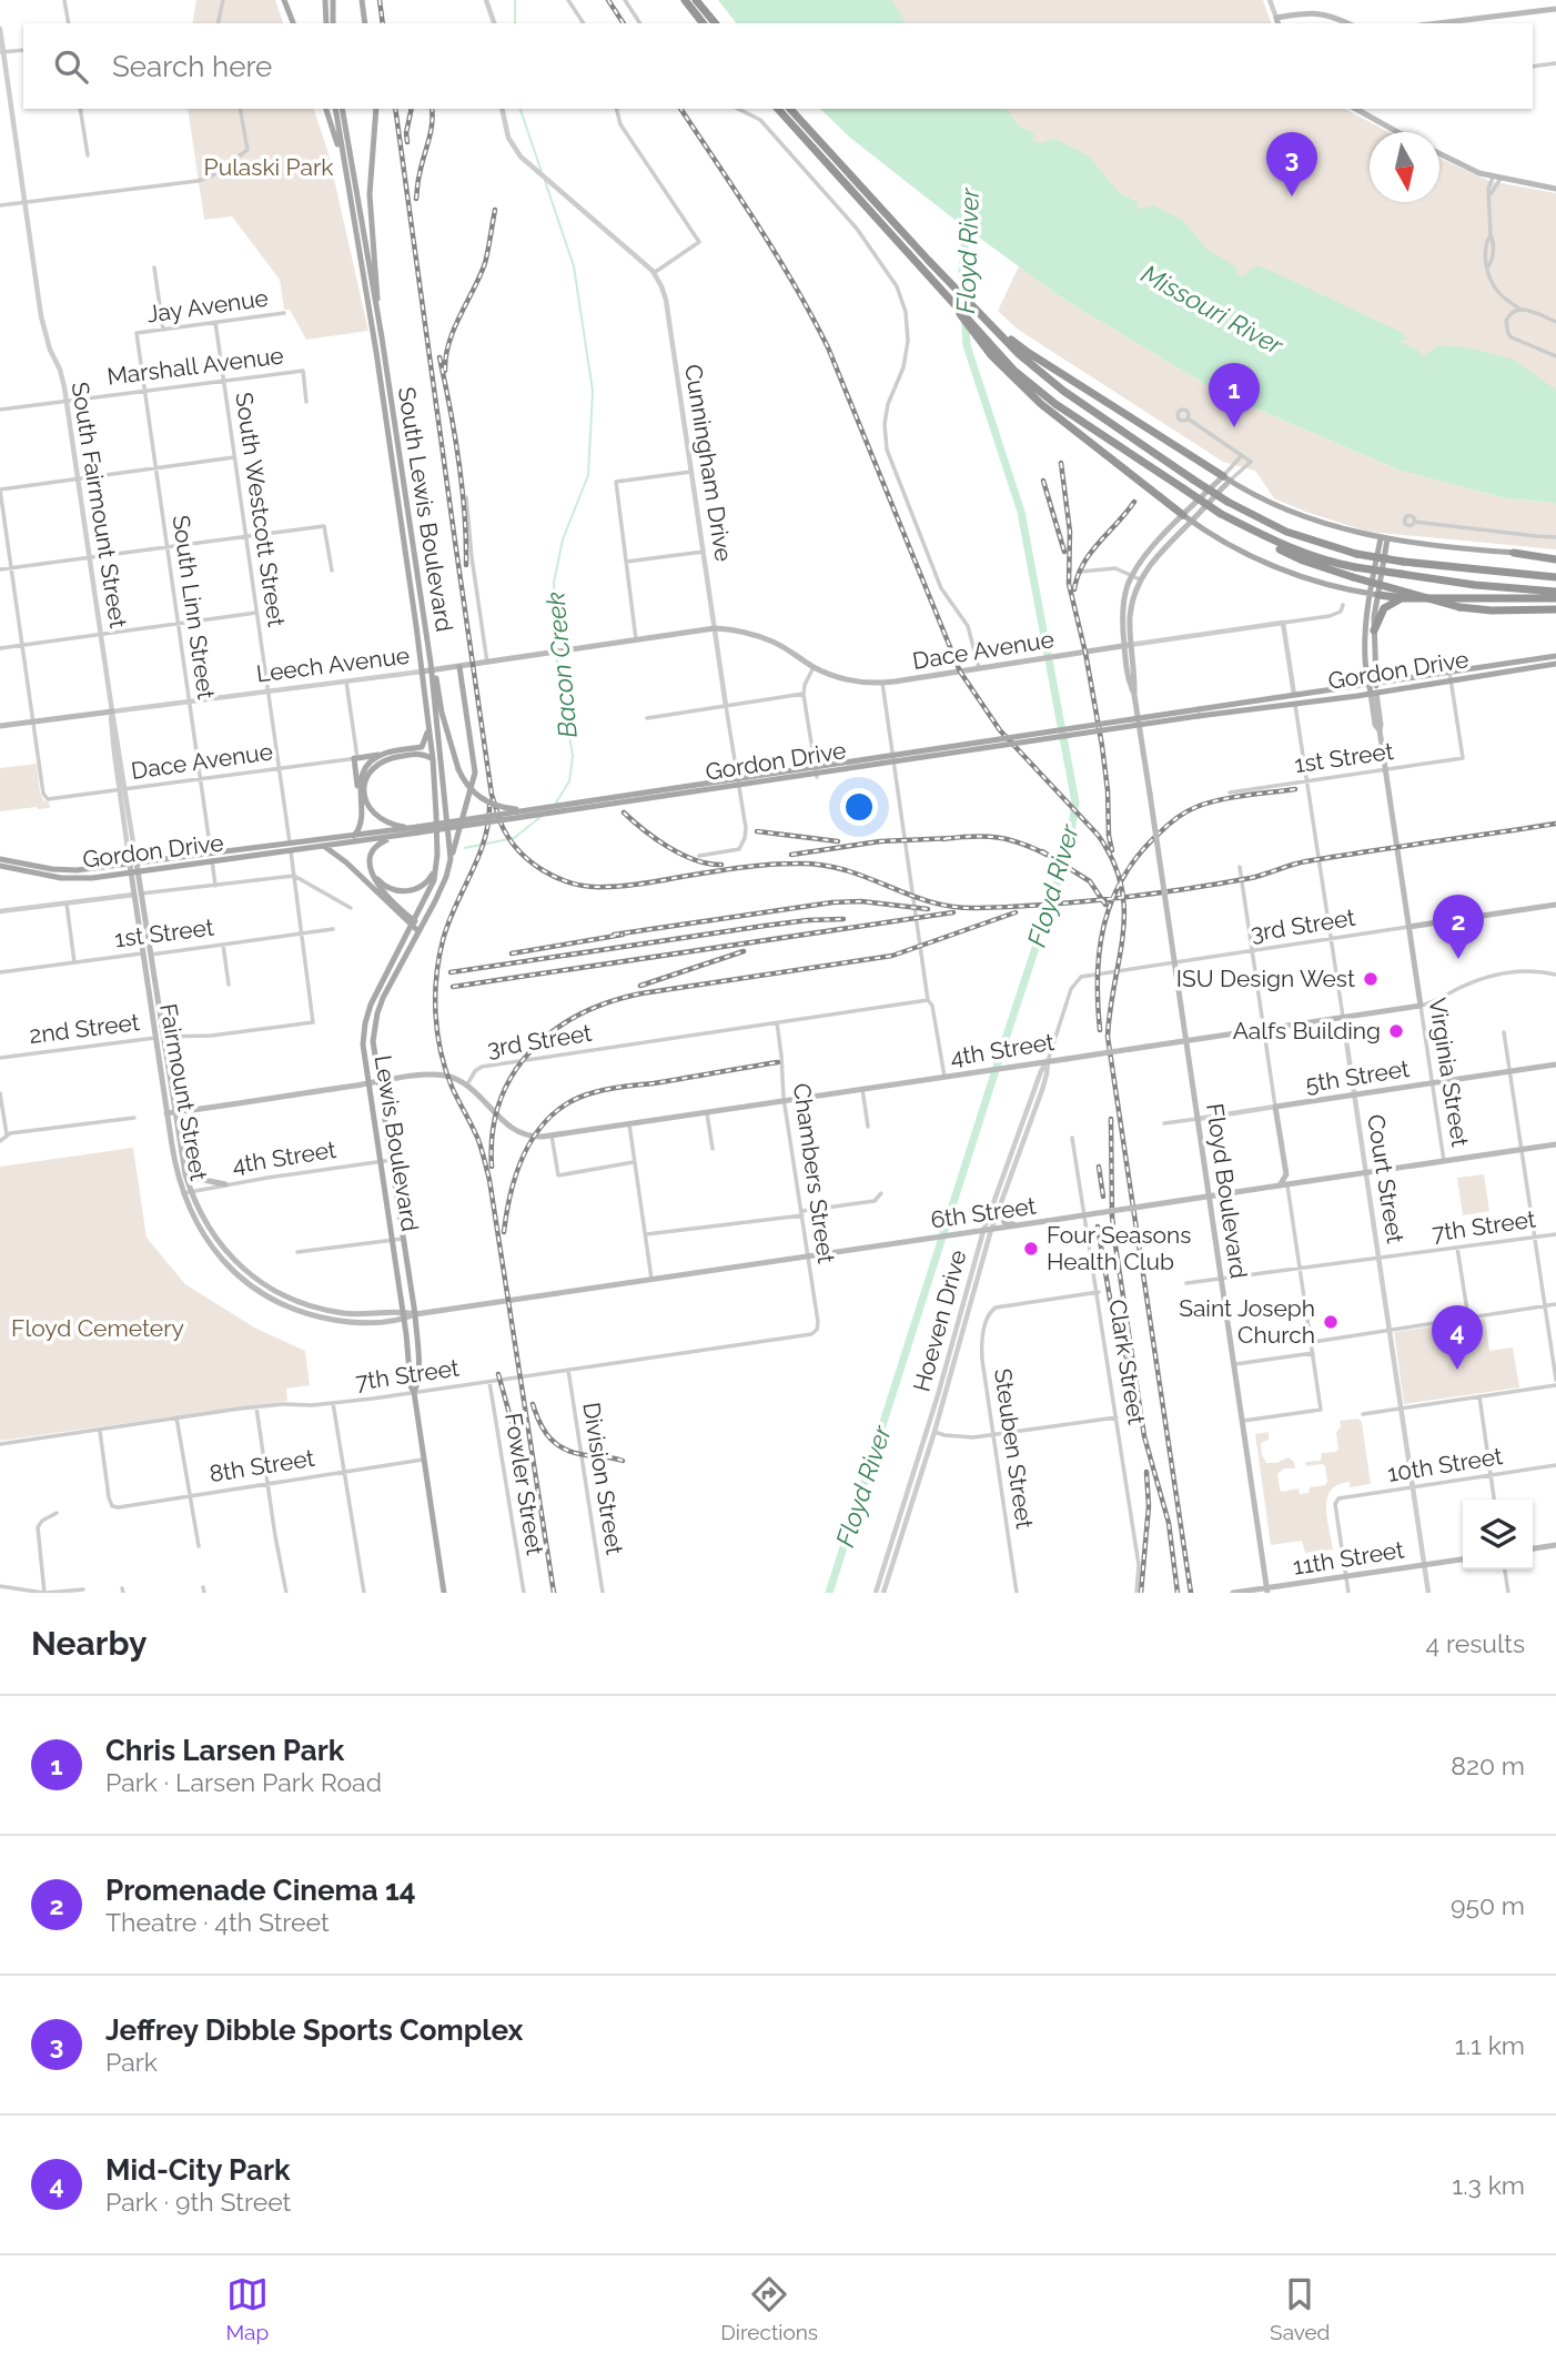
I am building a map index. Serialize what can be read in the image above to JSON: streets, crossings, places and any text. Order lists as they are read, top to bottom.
{
  "streets": {
    "main road": [
      "South Fairmount Street",
      "South Lewis Boulevard",
      "Dace Avenue",
      "Leech Avenue",
      "Gordon Drive",
      "3rd Street",
      "4th Street",
      "Virginia Street",
      "5th Street",
      "Fairmount Street",
      "Lewis Boulevard",
      "Floyd Boulevard",
      "6th Street",
      "11th Street"
    ],
    "street": [
      "Jay Avenue",
      "Marshall Avenue",
      "Cunningham Drive",
      "South Westcott Street",
      "South Linn Street",
      "1st Street",
      "2nd Street",
      "Chambers Street",
      "Court Street",
      "7th Street",
      "Hoeven Drive",
      "Clark Street",
      "Steuben Street",
      "10th Street",
      "8th Street",
      "Division Street",
      "Fowler Street"
    ]
  },
  "crossings": [
    ["Jay Avenue", "South Westcott Street"],
    ["Jay Avenue", "South Linn Street"],
    ["Marshall Avenue", "South Fairmount Street"],
    ["Marshall Avenue", "South Westcott Street"],
    ["Marshall Avenue", "South Linn Street"],
    ["Cunningham Drive", "Dace Avenue"],
    ["Cunningham Drive", "Leech Avenue"],
    ["South Fairmount Street", "Dace Avenue"],
    ["South Fairmount Street", "Leech Avenue"],
    ["South Fairmount Street", "Gordon Drive"],
    ["South Fairmount Street", "1st Street"],
    ["South Fairmount Street", "Fairmount Street"],
    ["South Westcott Street", "Dace Avenue"],
    ["South Westcott Street", "Leech Avenue"],
    ["South Westcott Street", "Gordon Drive"],
    ["South Westcott Street", "1st Street"],
    ["South Westcott Street", "2nd Street"],
    ["South Lewis Boulevard", "Leech Avenue"],
    ["South Lewis Boulevard", "Lewis Boulevard"],
    ["South Linn Street", "Dace Avenue"],
    ["South Linn Street", "Leech Avenue"],
    ["South Linn Street", "Gordon Drive"],
    ["Dace Avenue", "Leech Avenue"],
    ["Dace Avenue", "Floyd Boulevard"],
    ["Gordon Drive", "1st Street"],
    ["Gordon Drive", "Virginia Street"],
    ["Gordon Drive", "Court Street"],
    ["1st Street", "Virginia Street"],
    ["1st Street", "Fairmount Street"],
    ["1st Street", "Court Street"],
    ["3rd Street", "4th Street"],
    ["3rd Street", "Virginia Street"],
    ["3rd Street", "Fairmount Street"],
    ["3rd Street", "Lewis Boulevard"],
    ["3rd Street", "Chambers Street"],
    ["3rd Street", "Court Street"],
    ["3rd Street", "Hoeven Drive"],
    ["2nd Street", "Fairmount Street"],
    ["4th Street", "Virginia Street"],
    ["4th Street", "Fairmount Street"],
    ["4th Street", "Lewis Boulevard"],
    ["4th Street", "Chambers Street"],
    ["4th Street", "Court Street"],
    ["4th Street", "Floyd Boulevard"],
    ["4th Street", "Hoeven Drive"],
    ["Virginia Street", "5th Street"],
    ["Virginia Street", "6th Street"],
    ["5th Street", "Court Street"],
    ["5th Street", "Floyd Boulevard"],
    ["Fairmount Street", "Lewis Boulevard"],
    ["Fairmount Street", "6th Street"],
    ["Lewis Boulevard", "6th Street"],
    ["Lewis Boulevard", "7th Street"],
    ["Lewis Boulevard", "8th Street"],
    ["Chambers Street", "6th Street"],
    ["Chambers Street", "7th Street"],
    ["Court Street", "6th Street"],
    ["Court Street", "7th Street"],
    ["Court Street", "10th Street"],
    ["Court Street", "11th Street"],
    ["Floyd Boulevard", "7th Street"],
    ["Floyd Boulevard", "11th Street"],
    ["6th Street", "Hoeven Drive"],
    ["7th Street", "8th Street"],
    ["7th Street", "Division Street"],
    ["7th Street", "Fowler Street"],
    ["Clark Street", "Steuben Street"],
    ["10th Street", "11th Street"]
  ],
  "water": ["Floyd River", "Missouri River", "Bacon Creek"],
  "parks": ["Pulaski Park", "Floyd Cemetery"],
  "places": [
    "ISU Design West",
    "Aalfs Building",
    "Four Seasons Health Club",
    "Saint Joseph Church"
  ],
  "north": "bottom",
  "page": {
    "search": "Search here",
    "pins": [
      "3",
      "1",
      "2",
      "4"
    ],
    "heading": ["Nearby", "4 results"],
    "list": [
      {
        "mark": "1",
        "name": "Chris Larsen Park",
        "note": "Park · Larsen Park Road",
        "value": "820 m"
      },
      {
        "mark": "2",
        "name": "Promenade Cinema 14",
        "note": "Theatre · 4th Street",
        "value": "950 m"
      },
      {
        "mark": "3",
        "name": "Jeffrey Dibble Sports Complex",
        "note": "Park",
        "value": "1.1 km"
      },
      {
        "mark": "4",
        "name": "Mid-City Park",
        "note": "Park · 9th Street",
        "value": "1.3 km"
      }
    ],
    "nav": ["Map", "Directions", "Saved"]
  }
}
